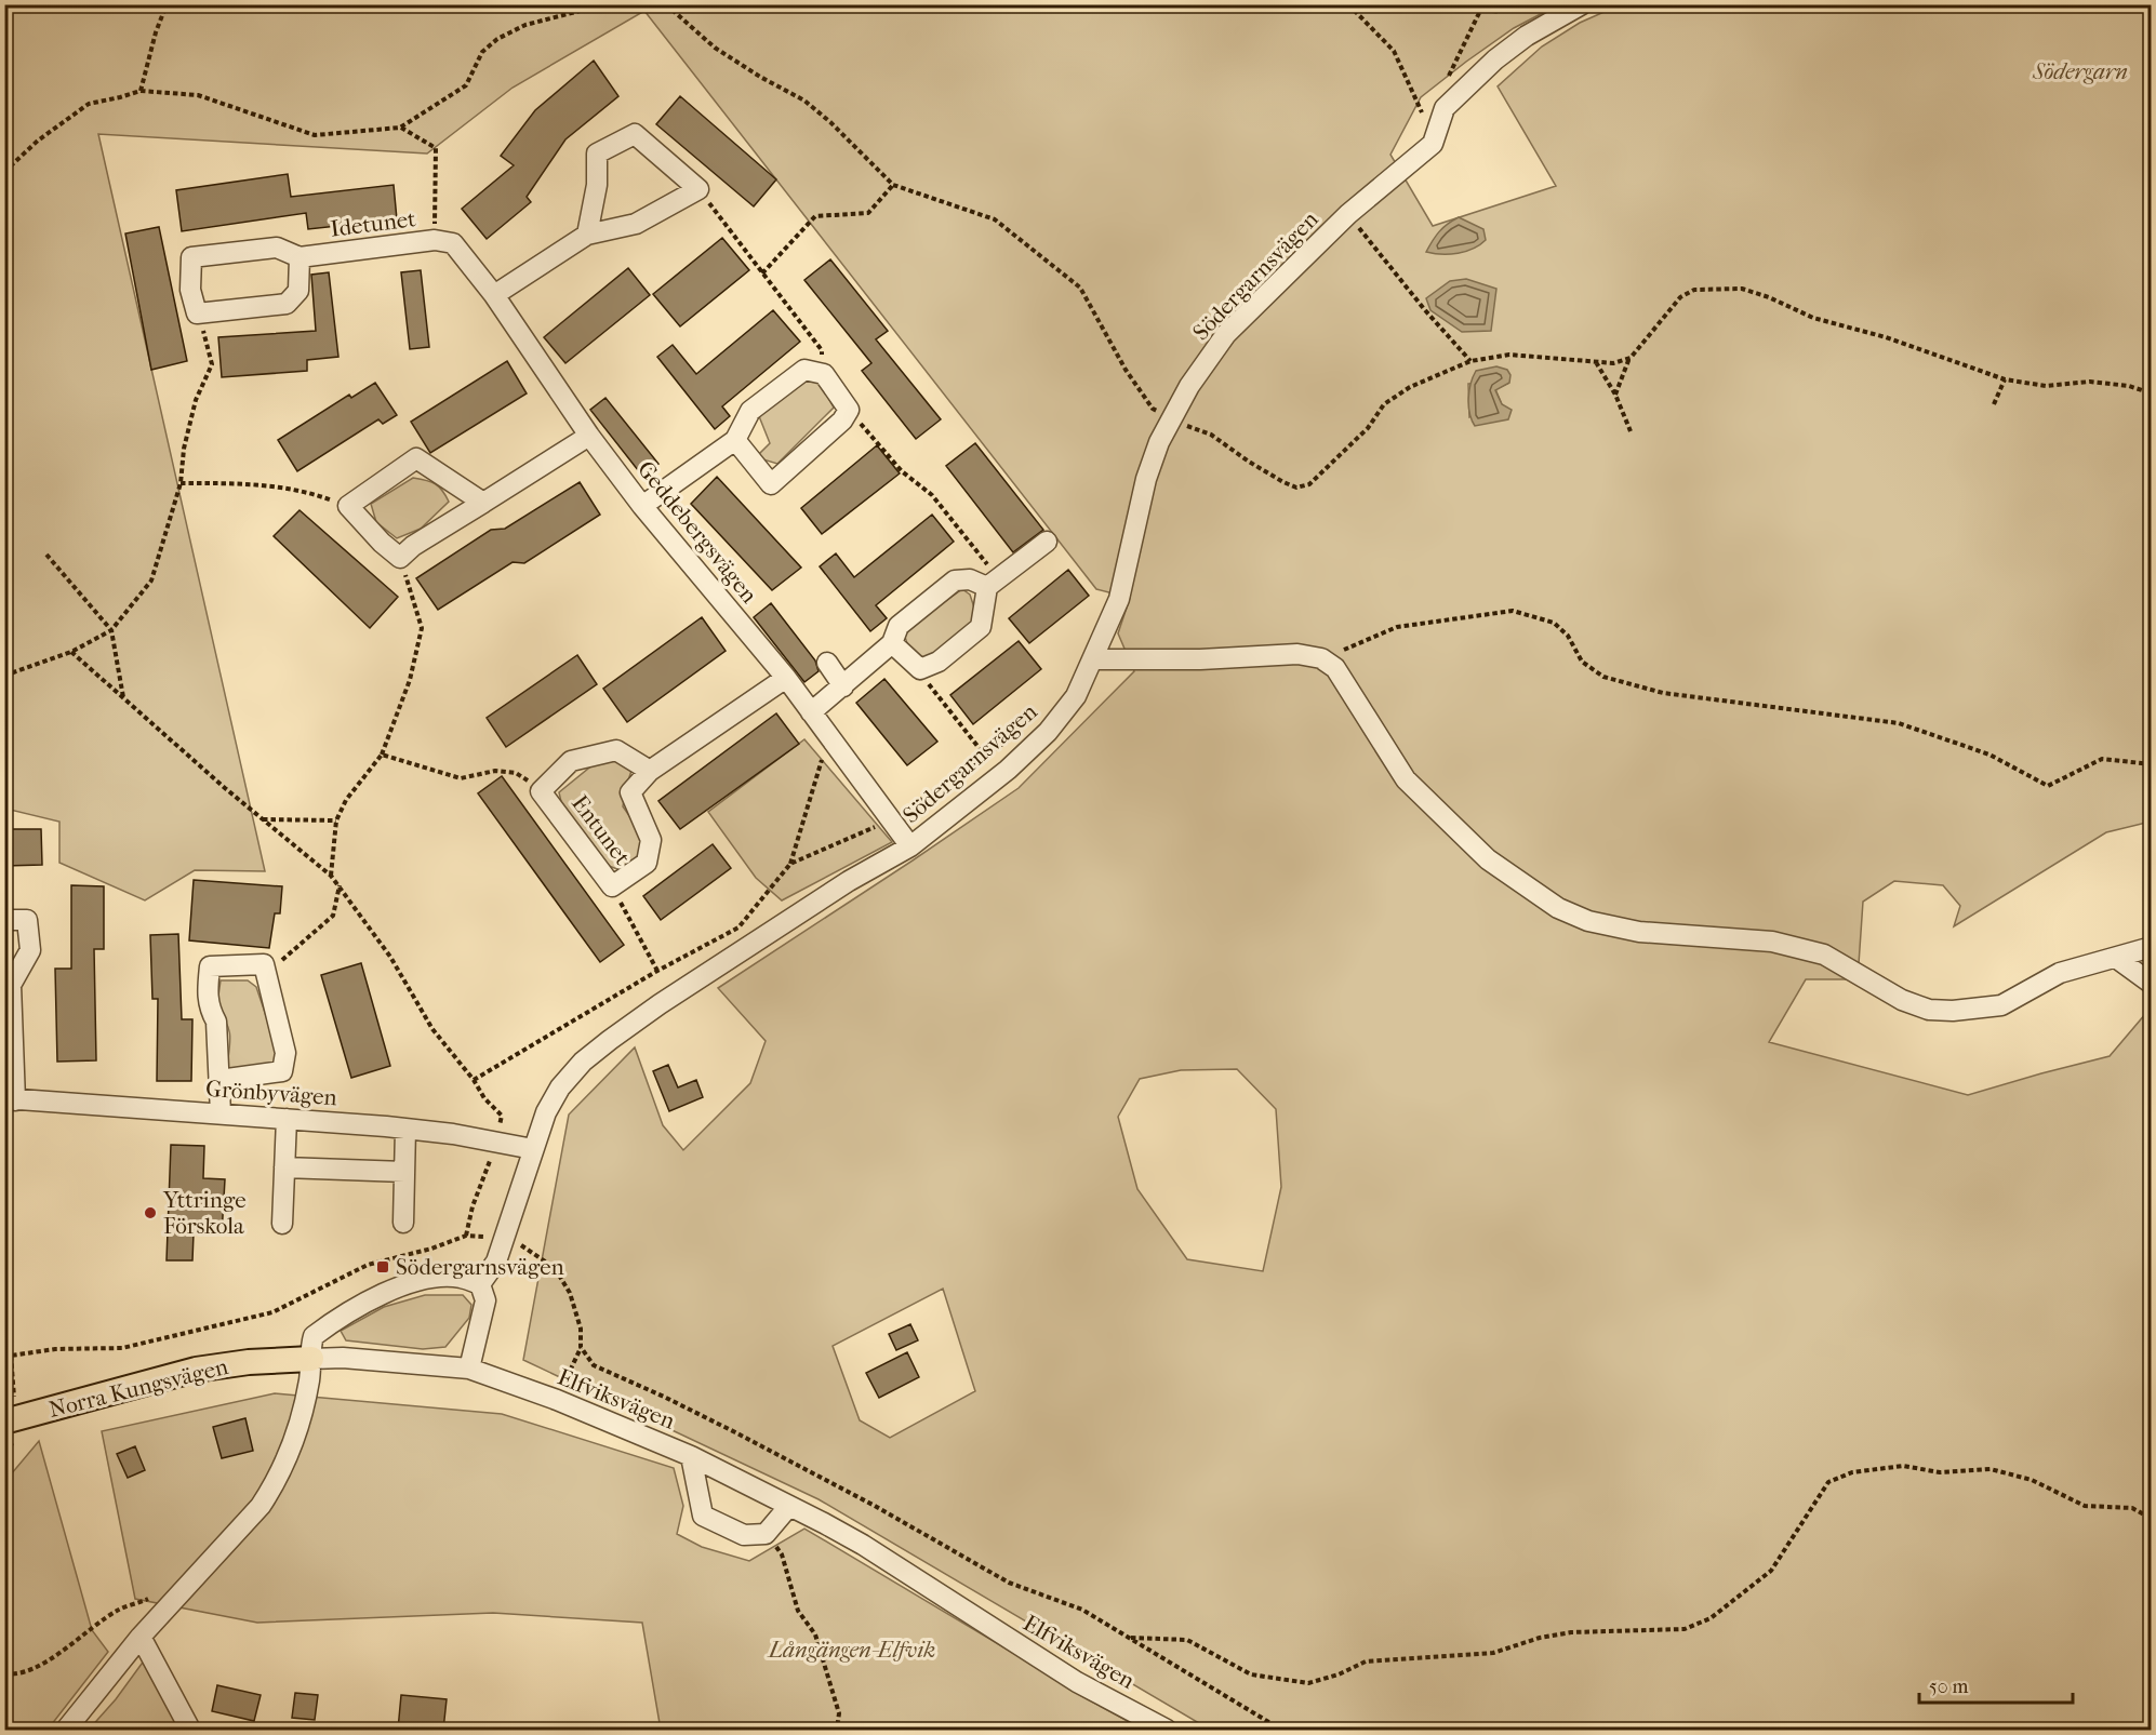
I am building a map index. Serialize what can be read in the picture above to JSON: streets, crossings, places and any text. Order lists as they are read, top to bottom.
{
  "streets": {
    "main road": ["Norra Kungsvägen"],
    "street": [
      "Idetunet",
      "Södergarnsvägen",
      "Geddebergsvägen",
      "Entunet",
      "Grönbyvägen",
      "Elfviksvägen"
    ]
  },
  "crossings": [
    ["Idetunet", "Geddebergsvägen"],
    ["Södergarnsvägen", "Geddebergsvägen"],
    ["Södergarnsvägen", "Grönbyvägen"],
    ["Geddebergsvägen", "Entunet"],
    ["Norra Kungsvägen", "Elfviksvägen"]
  ],
  "parks": ["Södergarn", "Långängen-Elfvik"],
  "places": {
    "other": ["Yttringe Förskola"],
    "transit": ["Södergarnsvägen"]
  },
  "scale_bar": "50 m"
}
